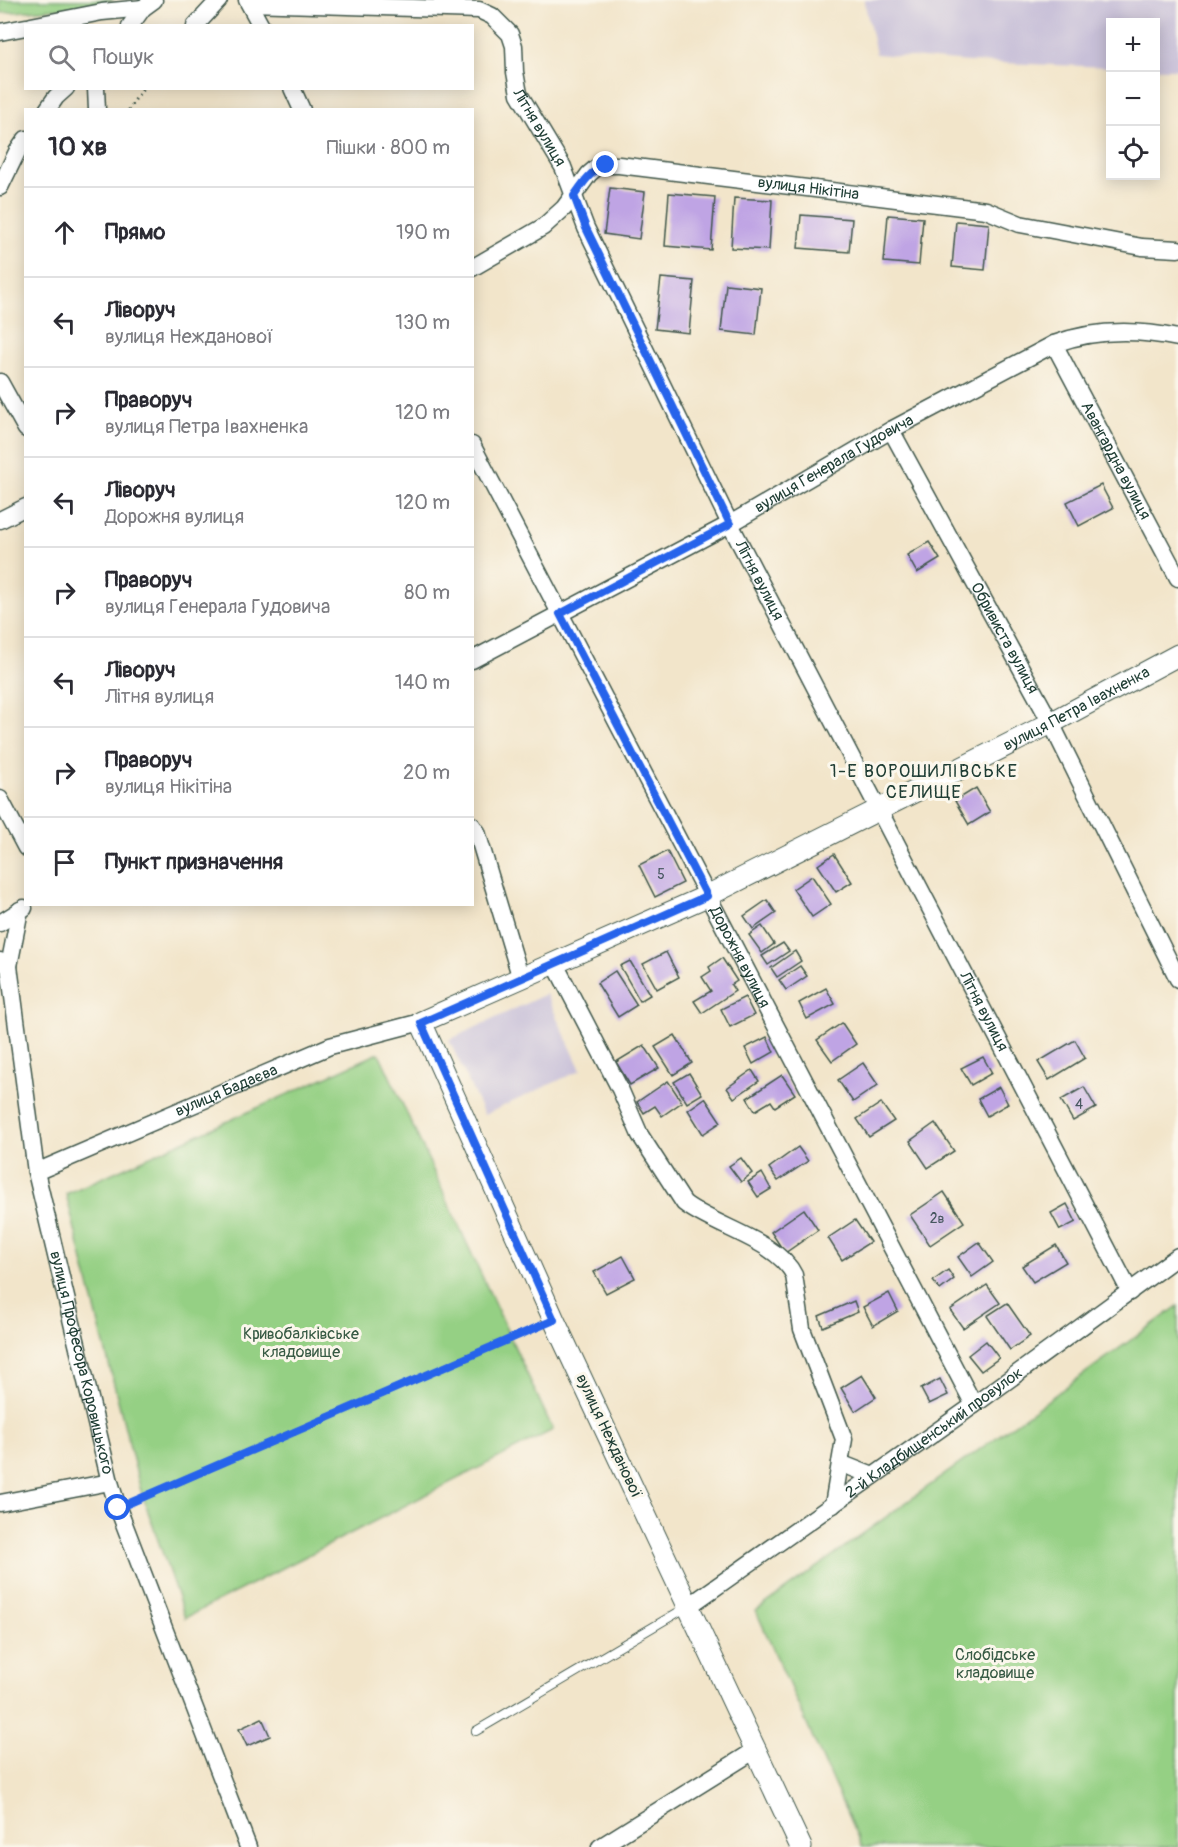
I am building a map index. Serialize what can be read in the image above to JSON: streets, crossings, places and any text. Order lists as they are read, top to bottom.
{
  "streets": {
    "street": [
      "Літня вулиця",
      "вулиця Нікітіна",
      "Авангардна вулиця",
      "вулиця Генерала Гудовича",
      "Обривиста вулиця",
      "вулиця Петра Івахненка",
      "Дорожня вулиця",
      "вулиця Бадаєва",
      "вулиця Професора Коровицького",
      "2-й Кладбищенський провулок",
      "вулиця Нежданової"
    ]
  },
  "crossings": [
    ["Літня вулиця", "вулиця Нікітіна"],
    ["Літня вулиця", "вулиця Генерала Гудовича"],
    ["Літня вулиця", "вулиця Петра Івахненка"],
    ["Літня вулиця", "2-й Кладбищенський провулок"],
    ["Авангардна вулиця", "вулиця Генерала Гудовича"],
    ["вулиця Генерала Гудовича", "Обривиста вулиця"],
    ["вулиця Генерала Гудовича", "Дорожня вулиця"],
    ["Обривиста вулиця", "вулиця Петра Івахненка"],
    ["вулиця Петра Івахненка", "Дорожня вулиця"],
    ["вулиця Петра Івахненка", "вулиця Бадаєва"],
    ["вулиця Петра Івахненка", "вулиця Нежданової"],
    ["Дорожня вулиця", "2-й Кладбищенський провулок"],
    ["вулиця Бадаєва", "вулиця Професора Коровицького"],
    ["вулиця Бадаєва", "вулиця Нежданової"],
    ["2-й Кладбищенський провулок", "вулиця Нежданової"]
  ],
  "districts": ["1-Е ВОРОШИЛІВСЬКЕ СЕЛИЩЕ"],
  "parks": ["Кривобалківське кладовище", "Слобідське кладовище"],
  "house_numbers": ["5", "4", "2в"],
  "page": {
    "map_buttons": ["+", "−"],
    "search": "Пошук",
    "heading": ["10 хв", "Пішки · 800 m"],
    "list": [
      ["Прямо", "190 m"],
      ["Ліворуч", "вулиця Нежданової", "130 m"],
      ["Праворуч", "вулиця Петра Івахненка", "120 m"],
      ["Ліворуч", "Дорожня вулиця", "120 m"],
      ["Праворуч", "вулиця Генерала Гудовича", "80 m"],
      ["Ліворуч", "Літня вулиця", "140 m"],
      ["Праворуч", "вулиця Нікітіна", "20 m"],
      "Пункт призначення"
    ]
  }
}
